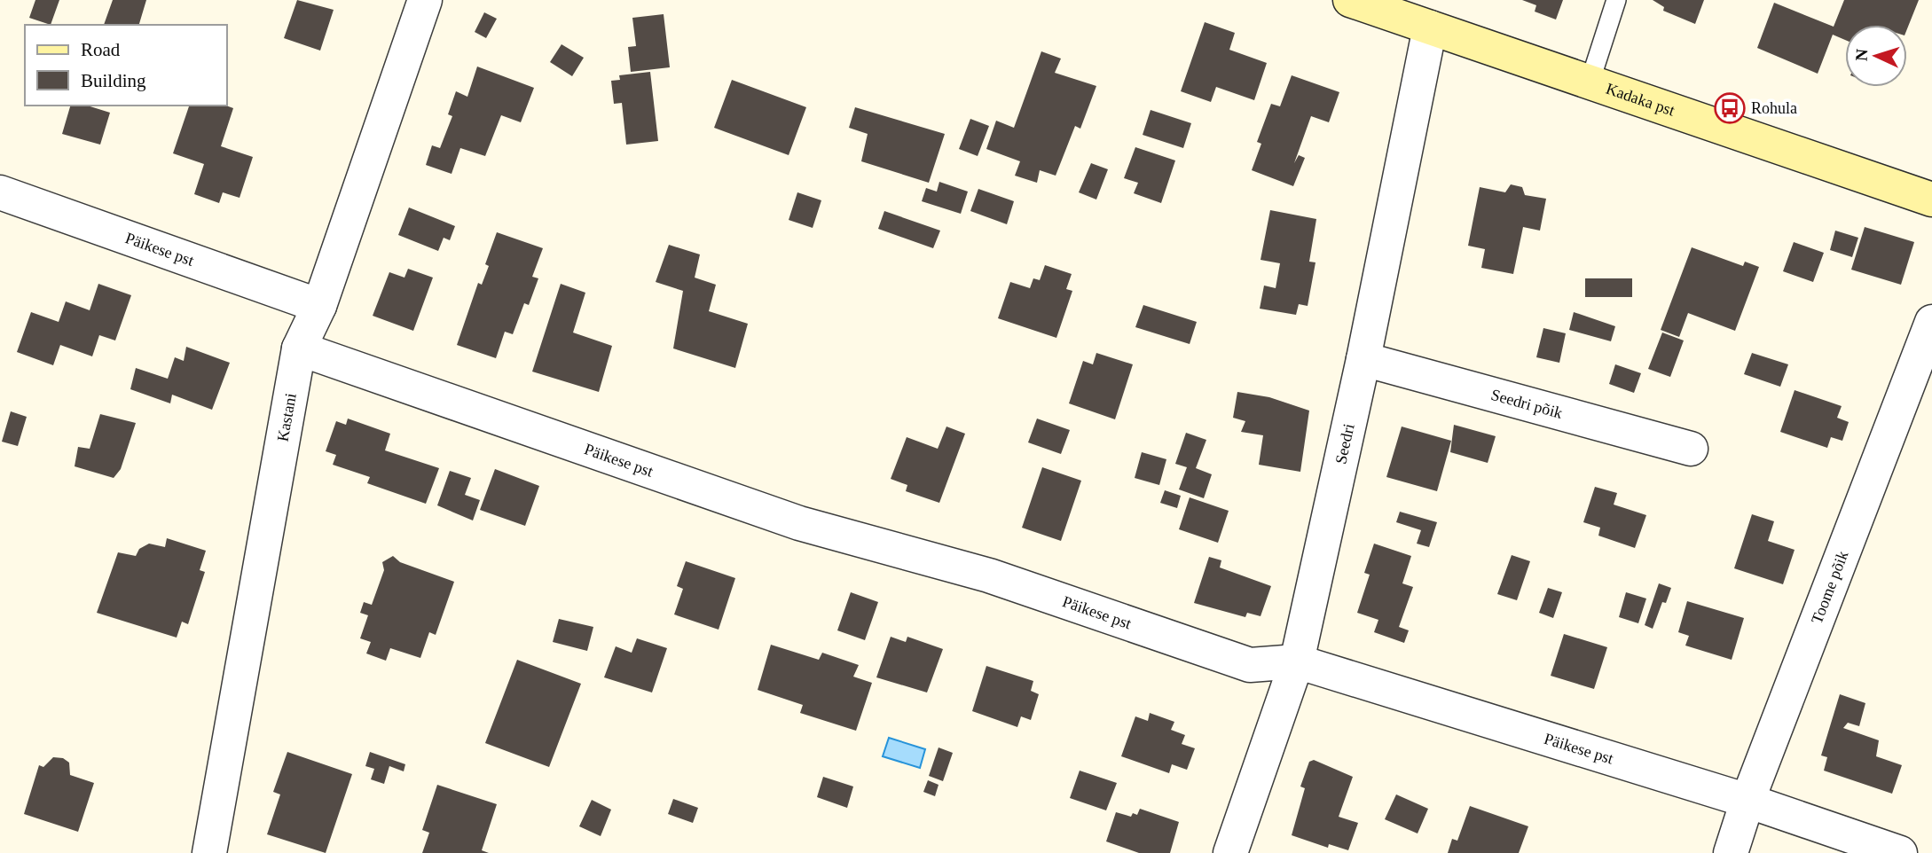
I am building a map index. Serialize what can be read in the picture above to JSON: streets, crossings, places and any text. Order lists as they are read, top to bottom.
{
  "streets": {
    "main road": ["Kadaka pst"],
    "street": [
      "Päikese pst",
      "Seedri põik",
      "Kastani",
      "Seedri",
      "Toome põik"
    ]
  },
  "crossings": [
    ["Kadaka pst", "Seedri"],
    ["Päikese pst", "Kastani"],
    ["Päikese pst", "Seedri"],
    ["Päikese pst", "Toome põik"],
    ["Seedri põik", "Seedri"]
  ],
  "places": {
    "bus stop": ["Rohula"]
  },
  "legend": ["Road", "Building"],
  "north": "left"
}
